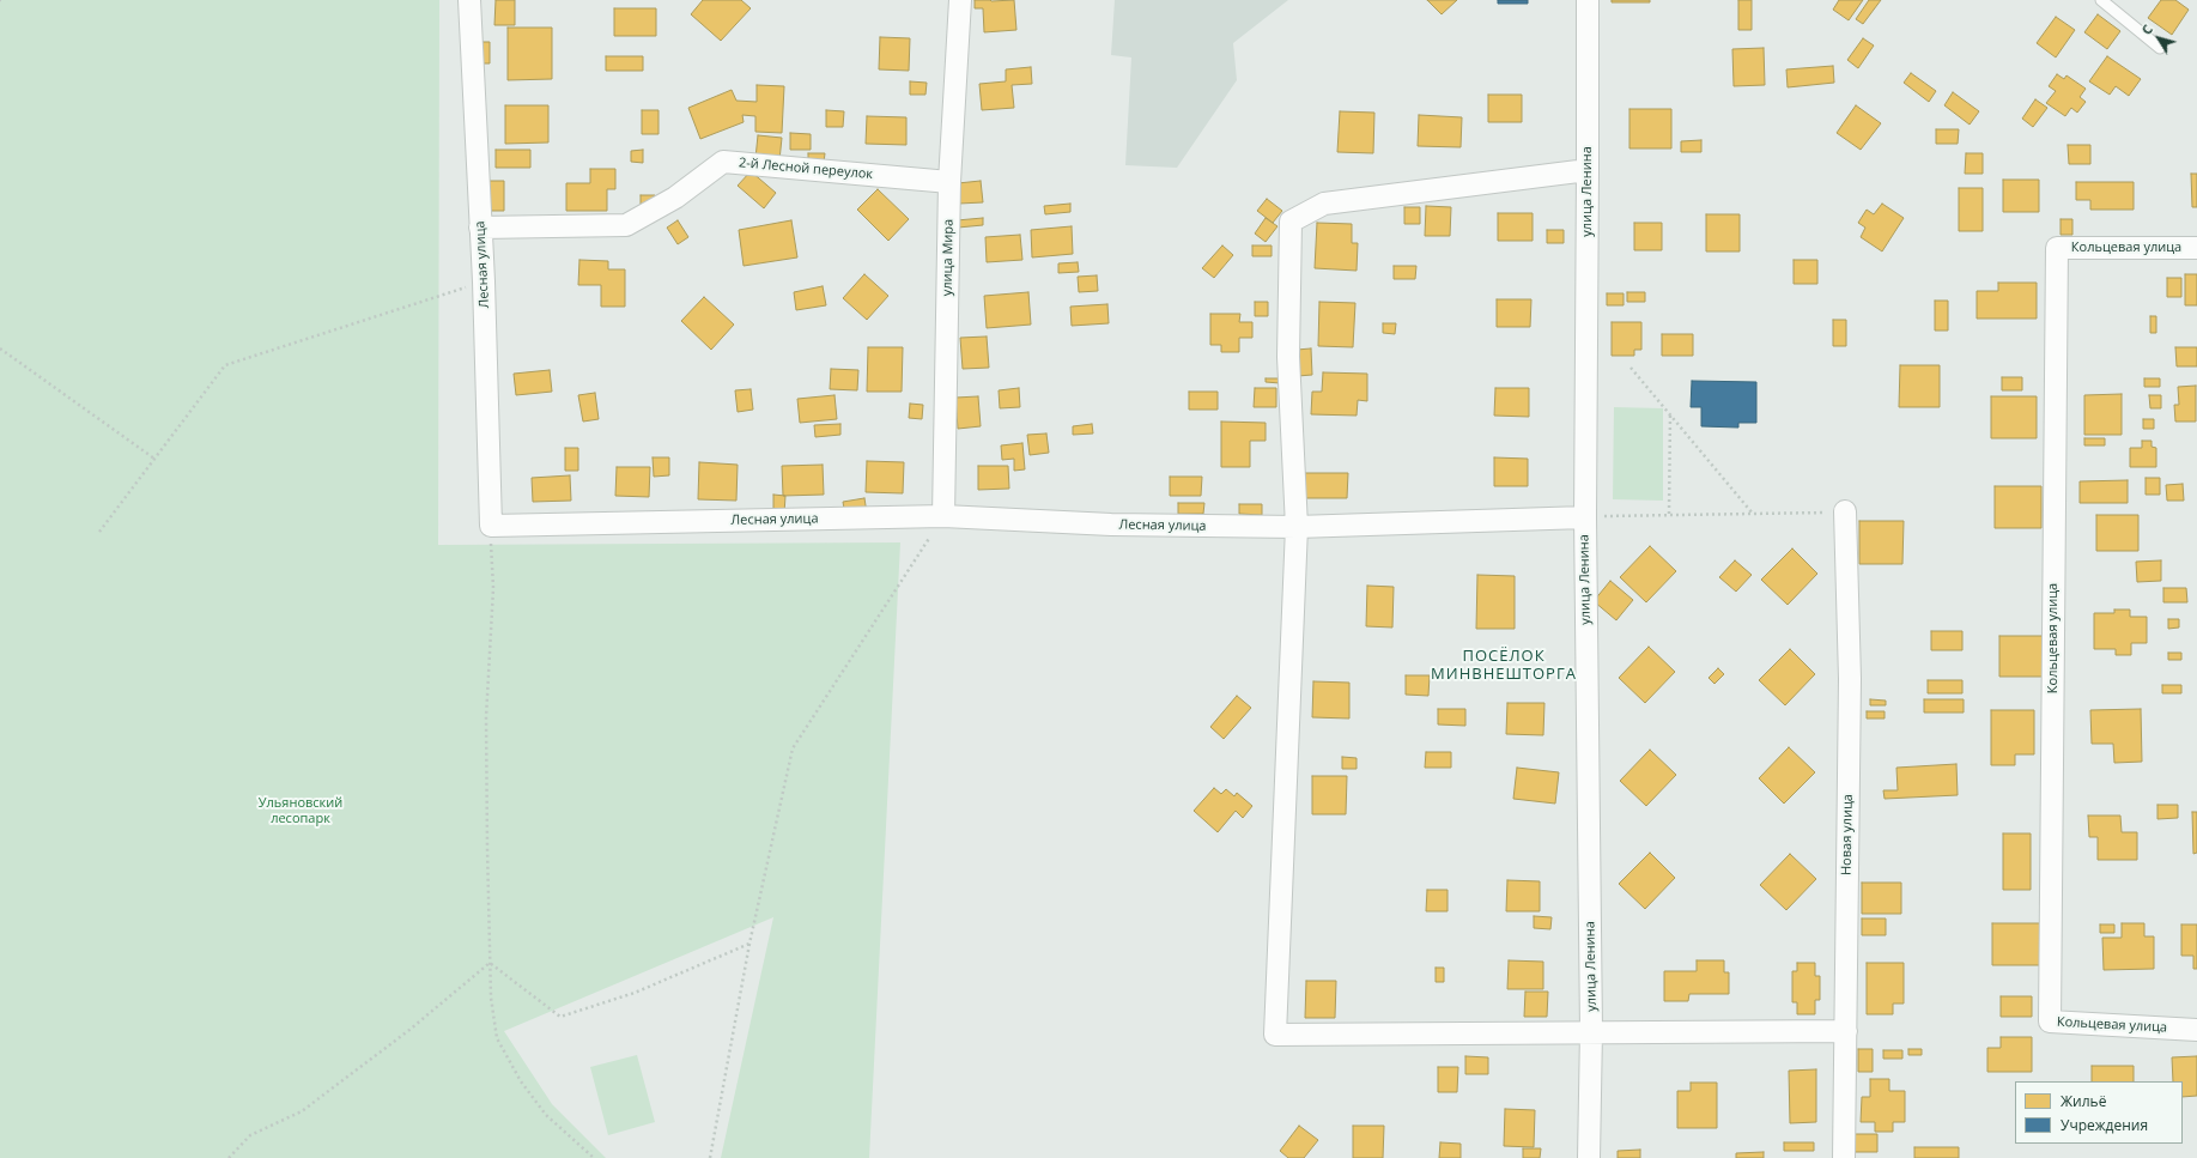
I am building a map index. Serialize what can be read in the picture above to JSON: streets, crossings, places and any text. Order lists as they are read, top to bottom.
{
  "streets": {
    "street": [
      "2-й Лесной переулок",
      "улица Ленина",
      "Кольцевая улица",
      "улица Мира",
      "Лесная улица",
      "Новая улица"
    ]
  },
  "crossings": [
    ["2-й Лесной переулок", "улица Мира"],
    ["2-й Лесной переулок", "Лесная улица"],
    ["улица Ленина", "Лесная улица"],
    ["улица Мира", "Лесная улица"]
  ],
  "districts": ["ПОСЁЛОК МИНВНЕШТОРГА"],
  "parks": ["Ульяновский лесопарк"],
  "legend": ["Жильё", "Учреждения"],
  "north": "top left"
}
